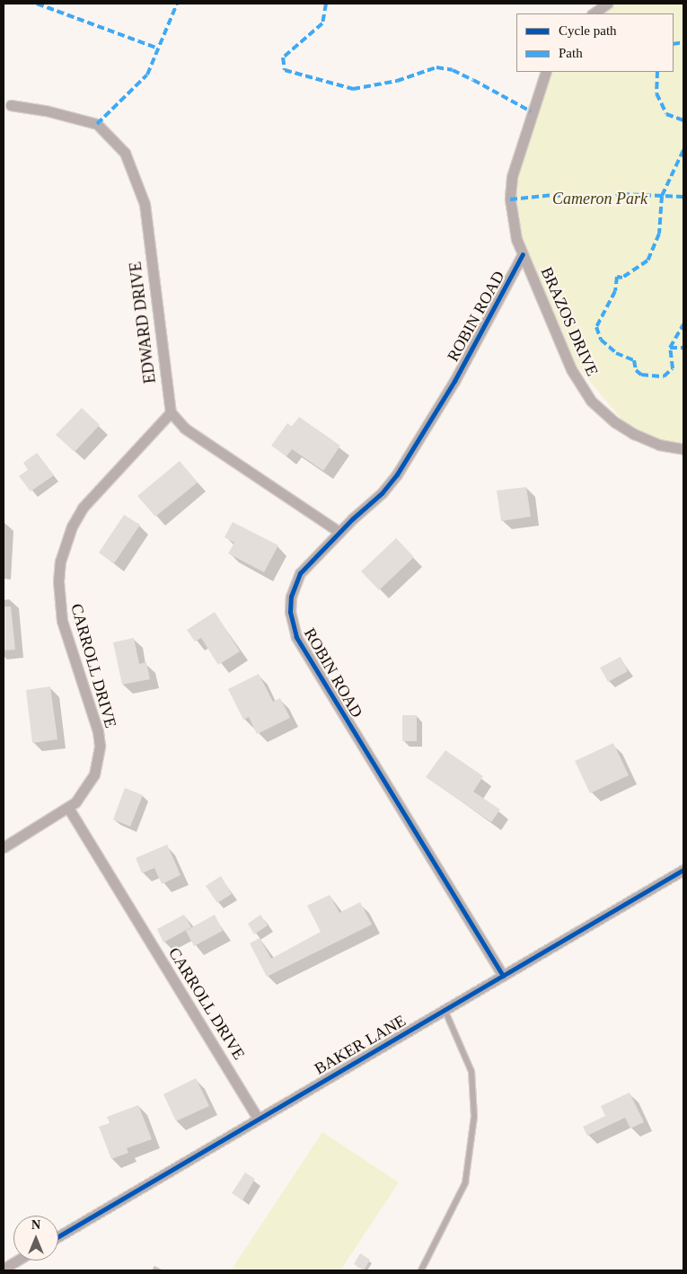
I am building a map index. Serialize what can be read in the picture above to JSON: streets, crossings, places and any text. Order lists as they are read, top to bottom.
{
  "streets": {
    "street": [
      "ROBIN ROAD",
      "BRAZOS DRIVE",
      "EDWARD DRIVE",
      "CARROLL DRIVE",
      "BAKER LANE"
    ]
  },
  "crossings": [
    ["ROBIN ROAD", "BRAZOS DRIVE"],
    ["ROBIN ROAD", "BAKER LANE"],
    ["EDWARD DRIVE", "CARROLL DRIVE"],
    ["CARROLL DRIVE", "BAKER LANE"]
  ],
  "parks": ["Cameron Park"],
  "legend": ["Cycle path", "Path"],
  "north": "top"
}
